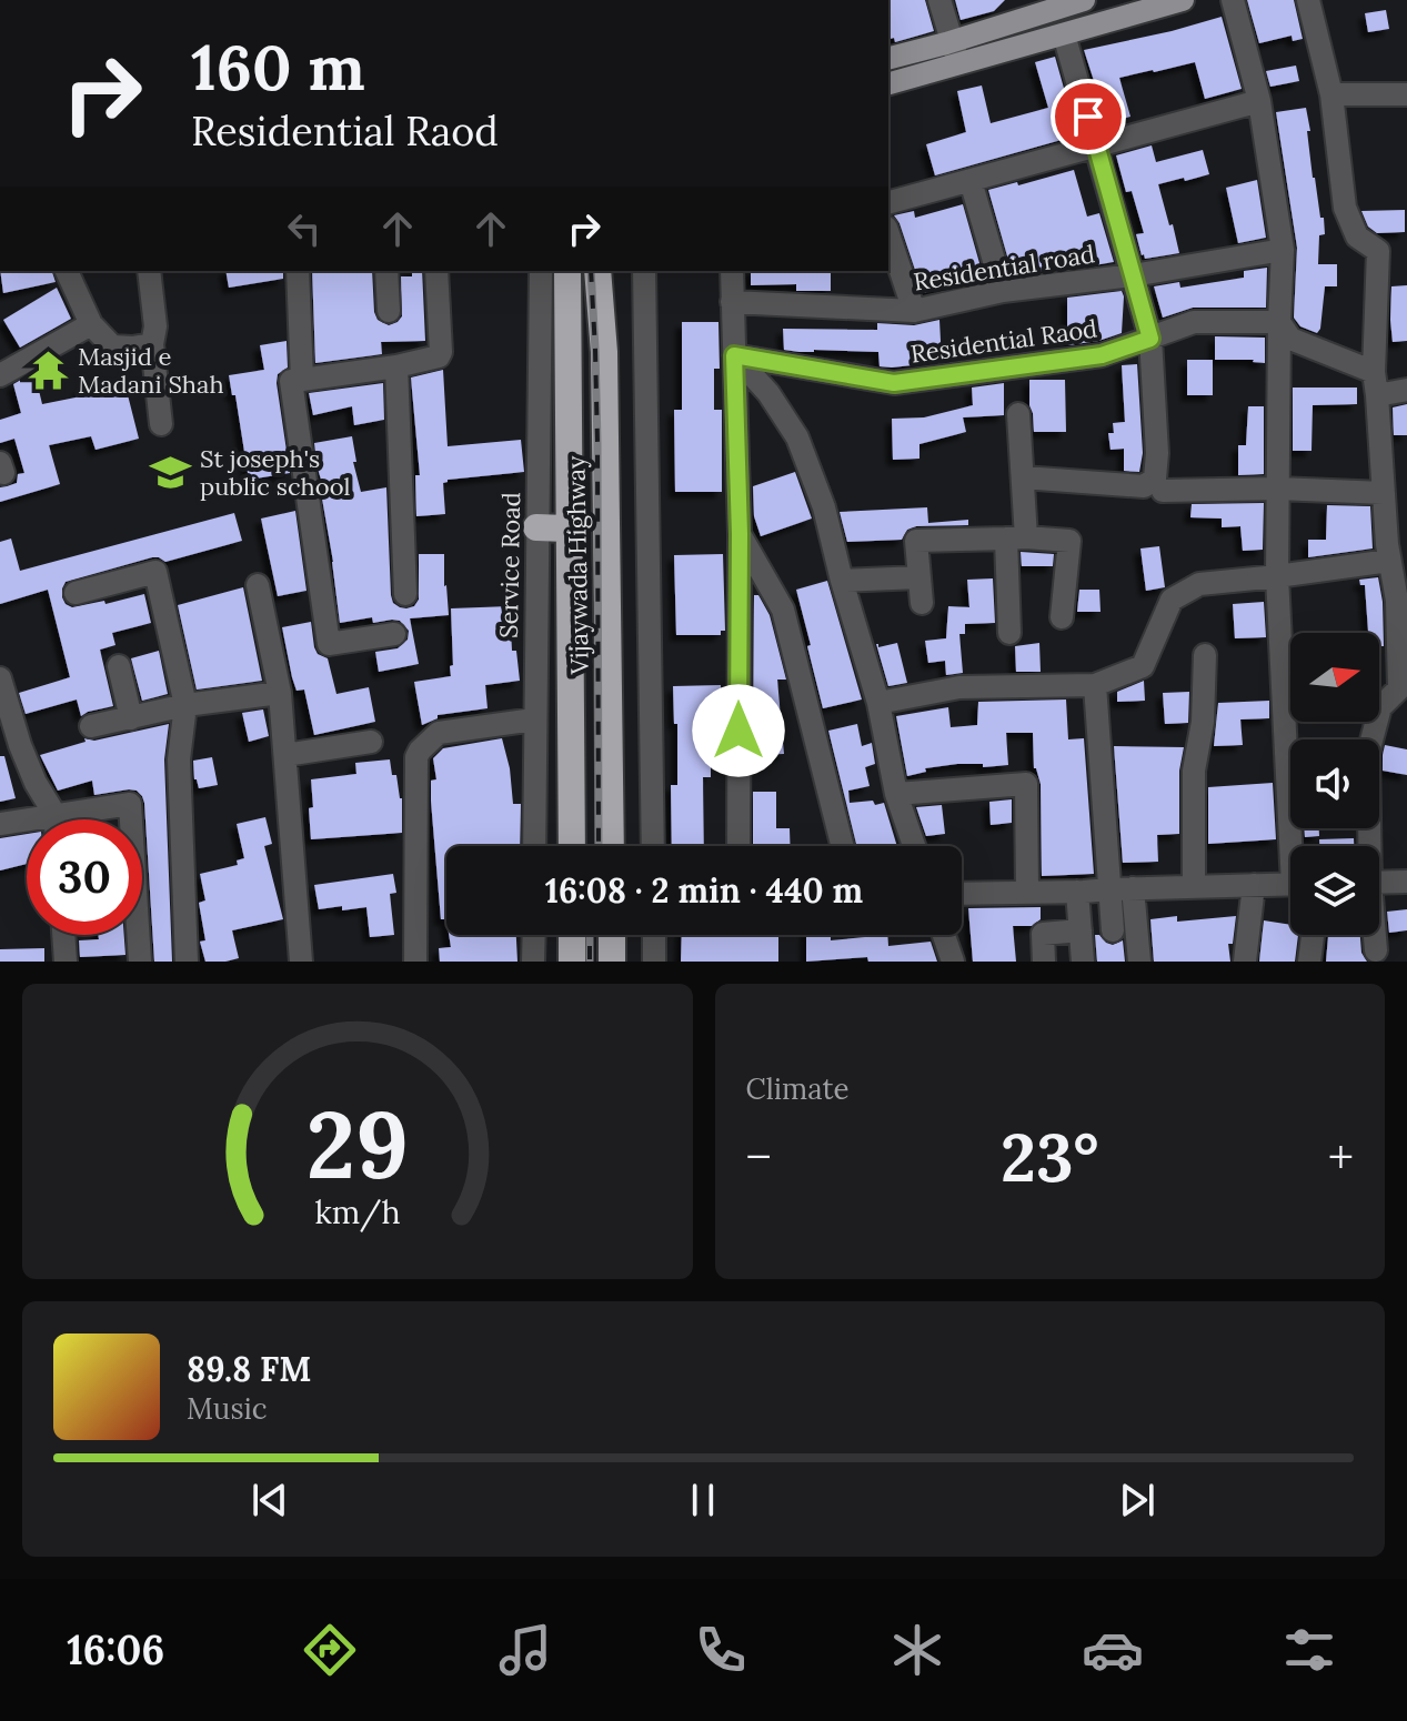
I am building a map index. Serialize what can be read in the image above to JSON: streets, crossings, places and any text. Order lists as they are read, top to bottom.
{
  "streets": {
    "highway": ["Vijaywada Highway"],
    "street": ["Residential road", "Residential Raod", "Service Road"]
  },
  "crossings": [
    ["Residential road", "Residential Raod"]
  ],
  "places": {
    "temple": ["Masjid e Madani Shah"],
    "school or university": ["St joseph's public school"]
  },
  "north": "right",
  "page": {
    "turn": ["160 m", "Residential Raod"],
    "limit": "30",
    "trip": "16:08 · 2 min · 440 m",
    "tile": "Climate",
    "heat": ["−", "23°", "+"],
    "song": ["89.8 FM", "Music"],
    "tabs": "16:06",
    "gauge": ["29", "km/h"]
  }
}
